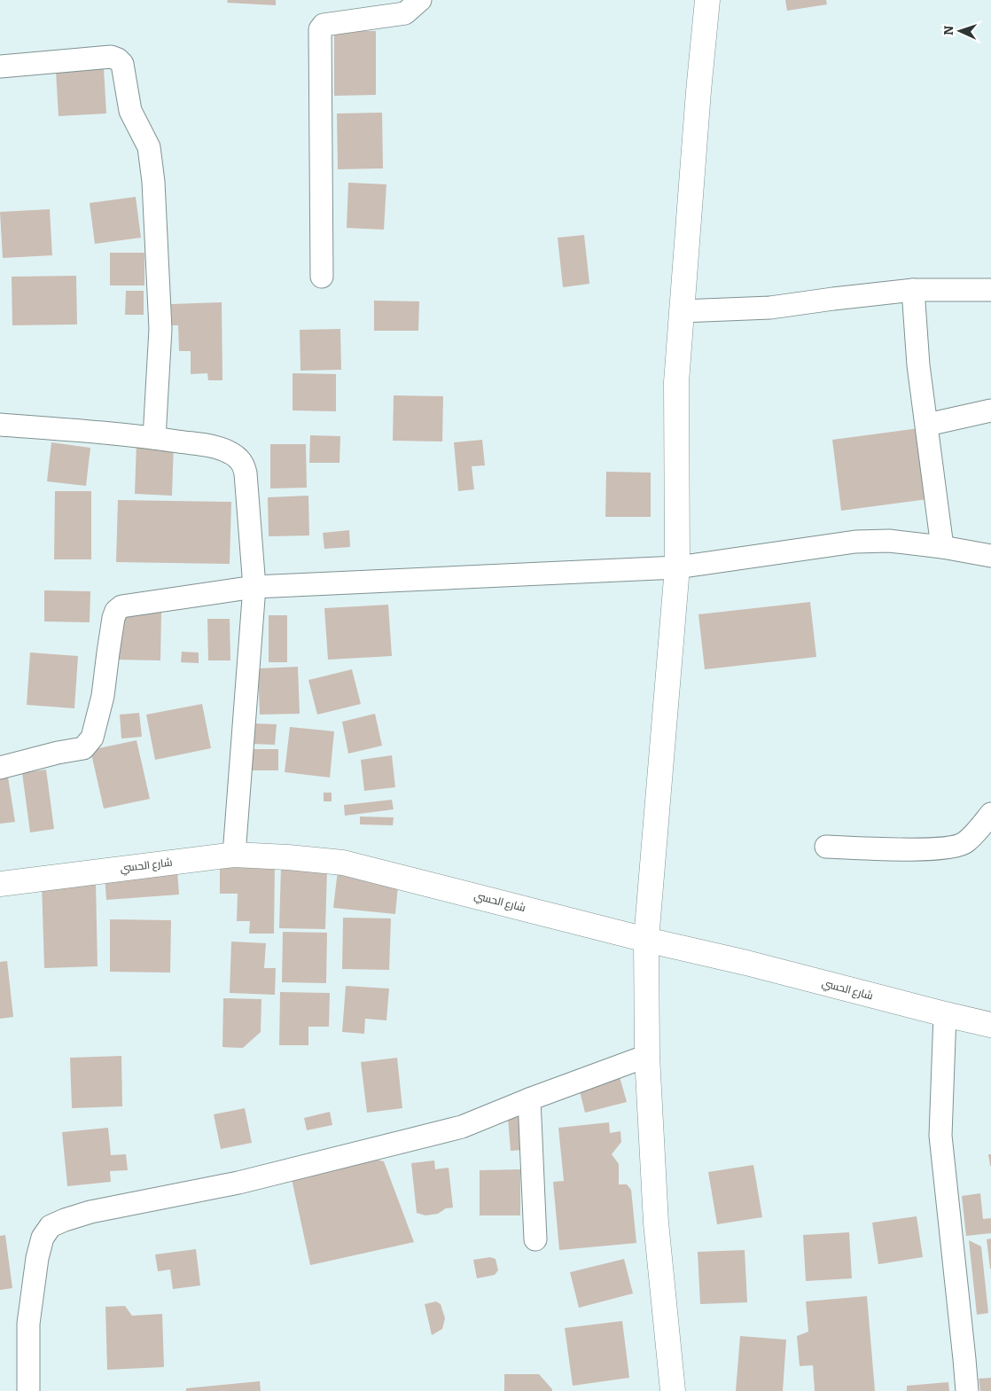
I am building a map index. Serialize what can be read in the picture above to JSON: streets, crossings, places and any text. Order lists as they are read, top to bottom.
{
  "streets": {
    "main road": ["شارع الحسي"]
  },
  "north": "left"
}
